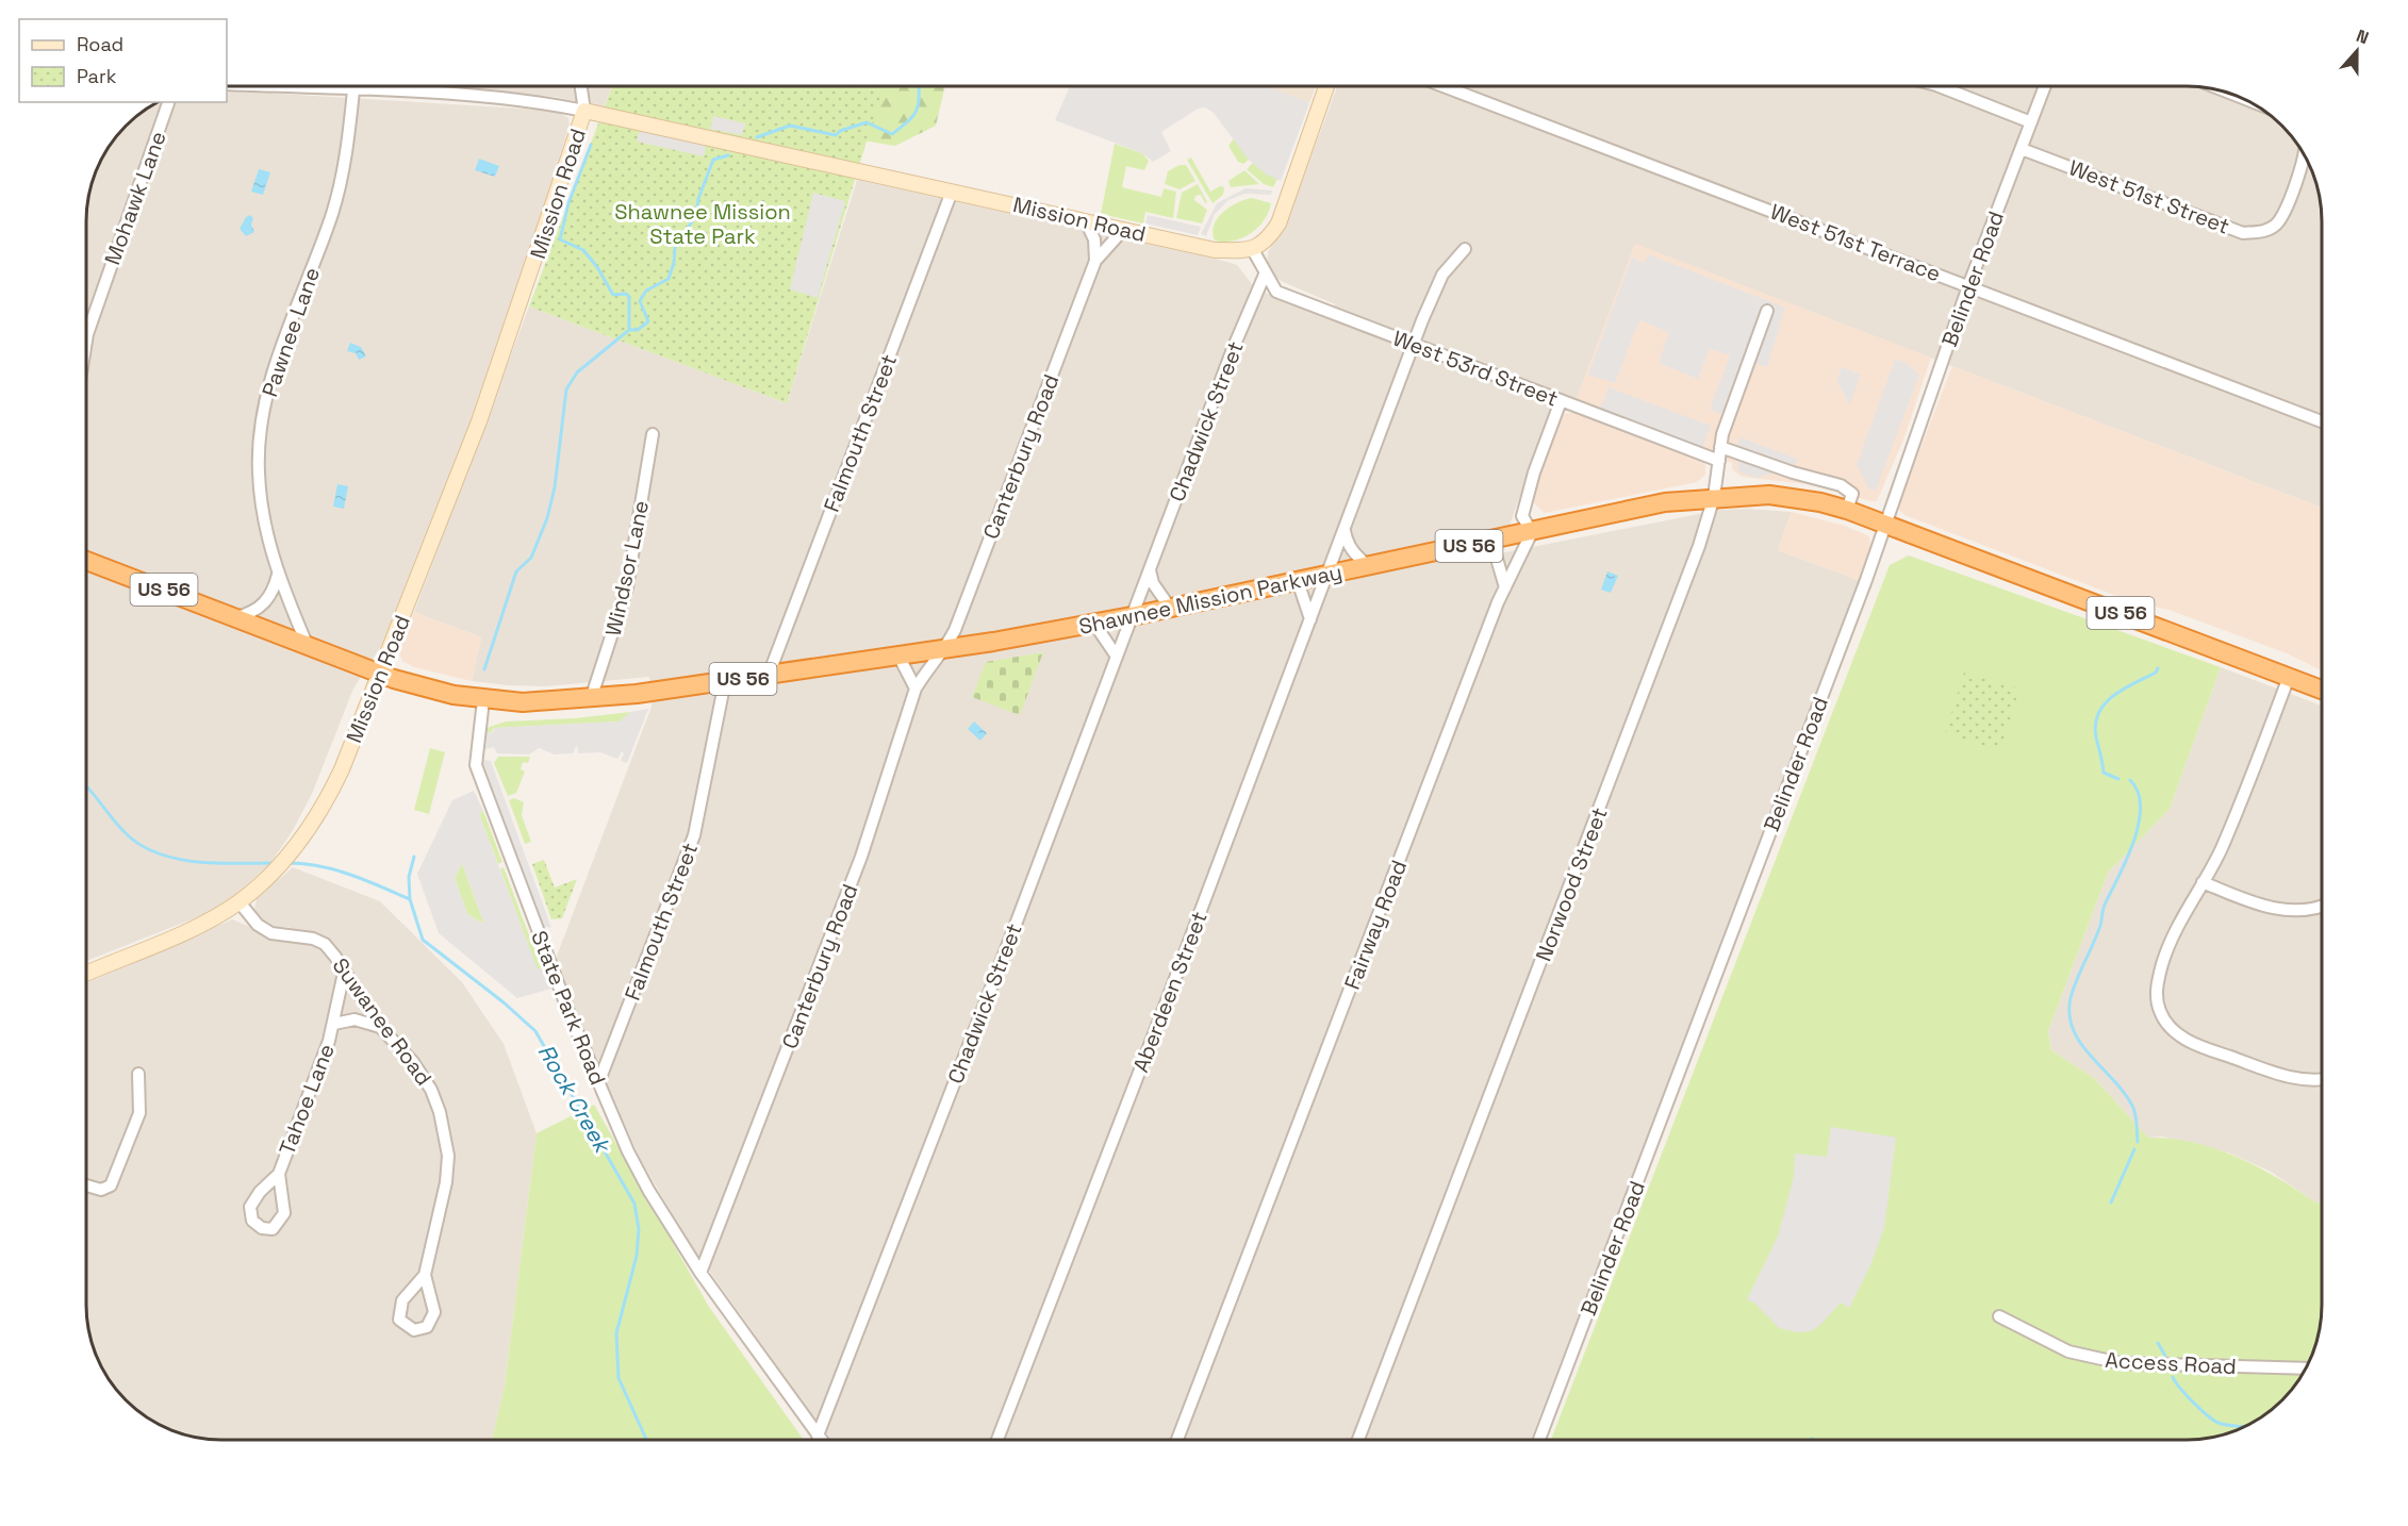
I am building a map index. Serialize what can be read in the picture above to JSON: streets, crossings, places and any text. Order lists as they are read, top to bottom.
{
  "streets": {
    "highway": ["US 56", "Shawnee Mission Parkway"],
    "main road": ["Mission Road"],
    "street": [
      "West 51st Street",
      "Mohawk Lane",
      "West 51st Terrace",
      "Belinder Road",
      "Pawnee Lane",
      "West 53rd Street",
      "Chadwick Street",
      "Falmouth Street",
      "Canterbury Road",
      "Windsor Lane",
      "Norwood Street",
      "Fairway Road",
      "Aberdeen Street",
      "State Park Road",
      "Suwanee Road",
      "Tahoe Lane",
      "Access Road"
    ]
  },
  "crossings": [
    ["Mission Road", "West 53rd Street"],
    ["Mission Road", "Falmouth Street"],
    ["Mission Road", "Canterbury Road"],
    ["Mission Road", "Shawnee Mission Parkway"],
    ["Mission Road", "Suwanee Road"],
    ["West 51st Street", "Belinder Road"],
    ["West 51st Terrace", "Belinder Road"],
    ["Belinder Road", "Shawnee Mission Parkway"],
    ["Pawnee Lane", "Shawnee Mission Parkway"],
    ["West 53rd Street", "Chadwick Street"],
    ["West 53rd Street", "Norwood Street"],
    ["West 53rd Street", "Aberdeen Street"],
    ["Chadwick Street", "Shawnee Mission Parkway"],
    ["Chadwick Street", "State Park Road"],
    ["Falmouth Street", "Shawnee Mission Parkway"],
    ["Falmouth Street", "State Park Road"],
    ["Canterbury Road", "Shawnee Mission Parkway"],
    ["Canterbury Road", "State Park Road"],
    ["Windsor Lane", "Shawnee Mission Parkway"],
    ["Shawnee Mission Parkway", "Norwood Street"],
    ["Shawnee Mission Parkway", "Fairway Road"],
    ["Shawnee Mission Parkway", "Aberdeen Street"],
    ["Shawnee Mission Parkway", "State Park Road"],
    ["Suwanee Road", "Tahoe Lane"]
  ],
  "water": ["Rock Creek"],
  "parks": ["Shawnee Mission State Park"],
  "legend": ["Road", "Park"],
  "north": "top"
}
